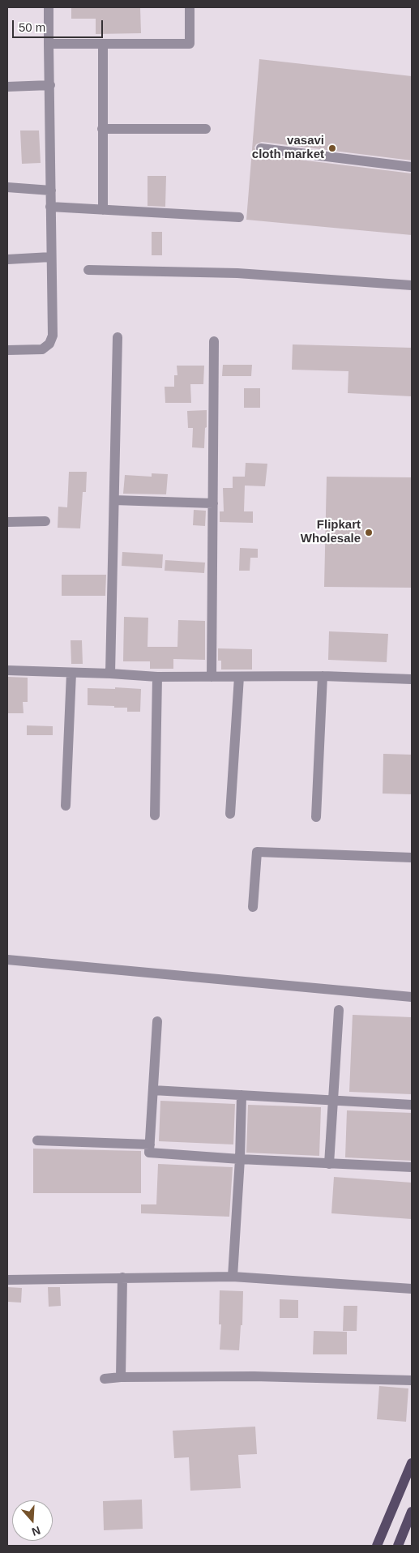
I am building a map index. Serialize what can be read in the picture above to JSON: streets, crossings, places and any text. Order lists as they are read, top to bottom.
{
  "places": ["vasavi cloth market", "Flipkart Wholesale"],
  "scale_bar": "50 m",
  "north": "bottom"
}
